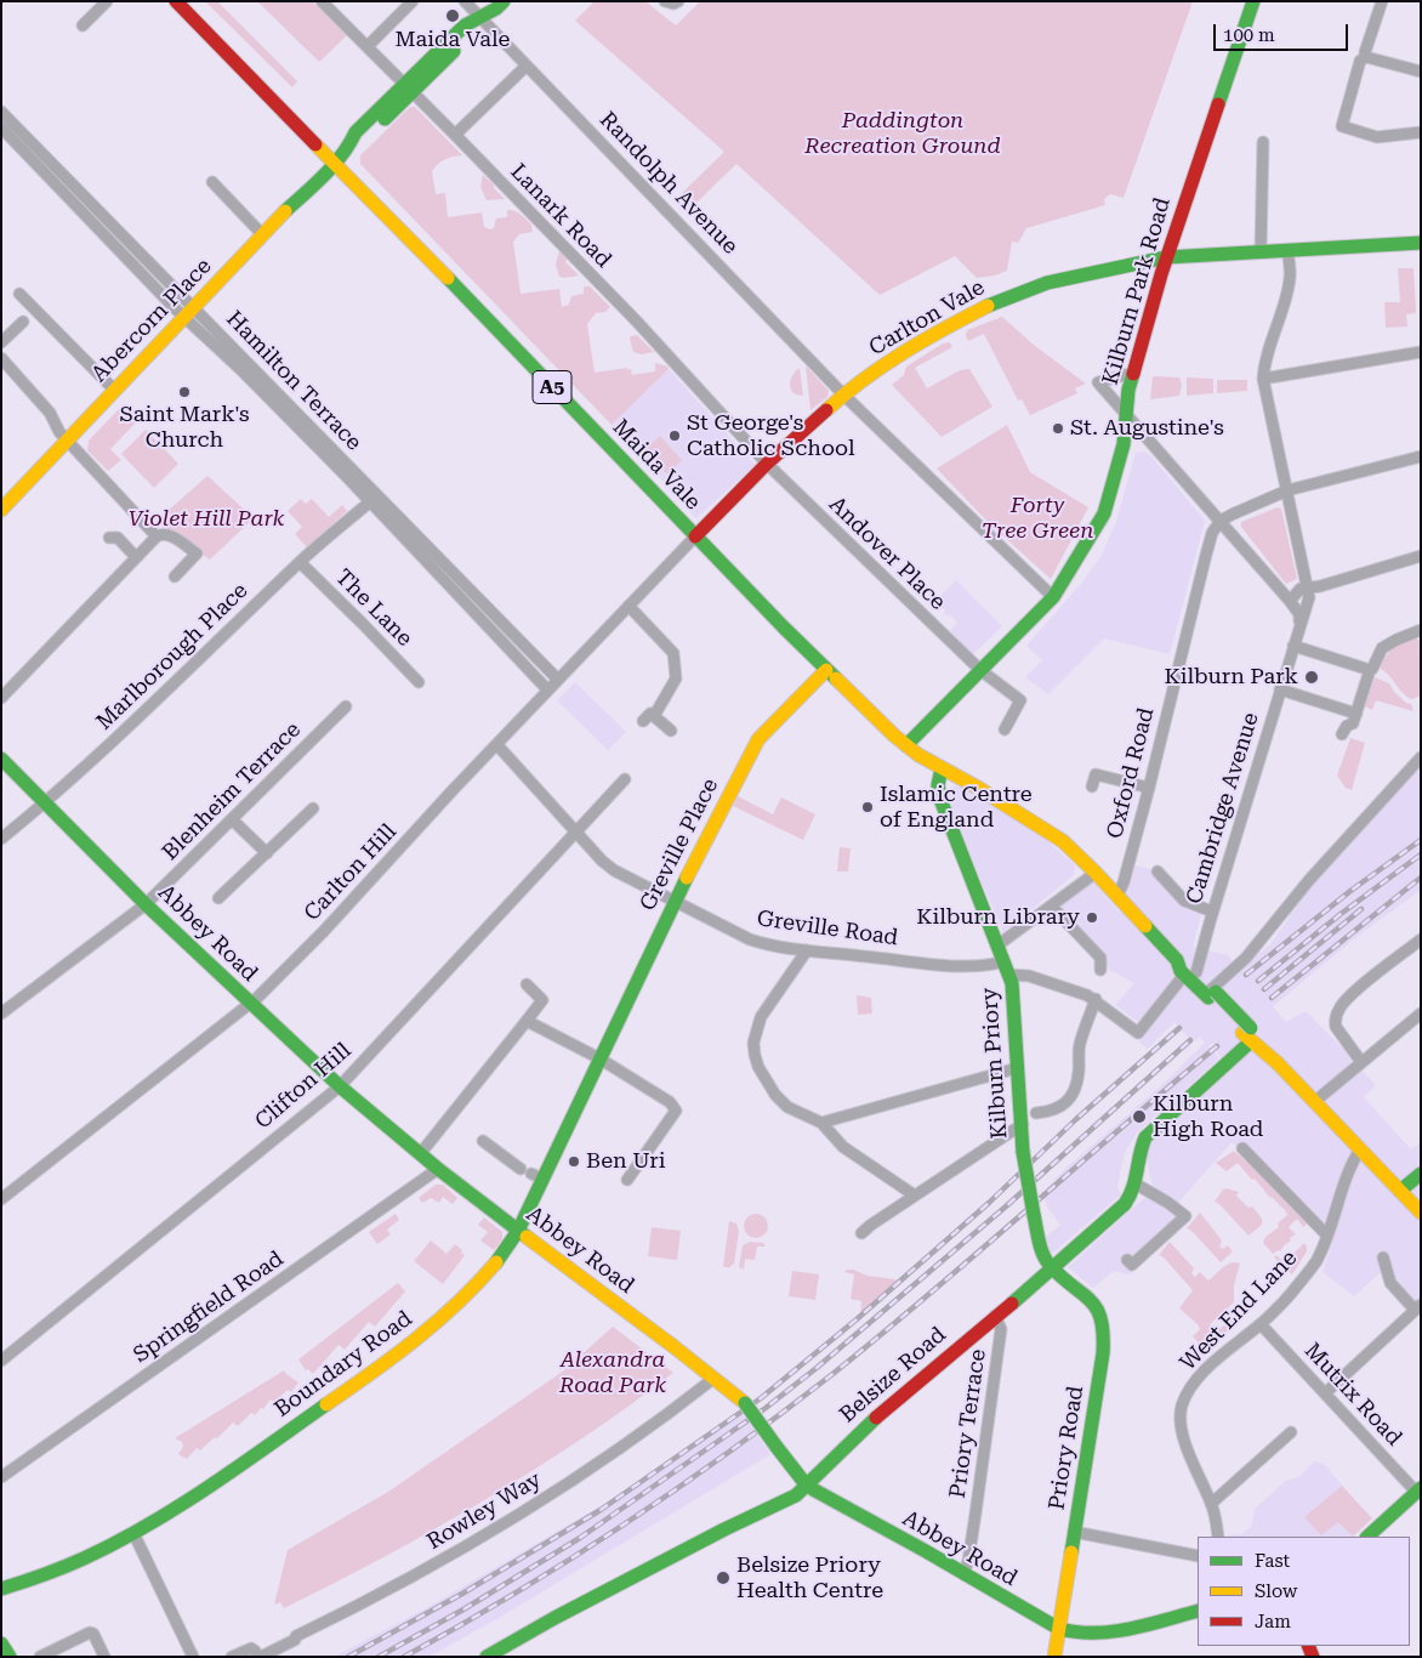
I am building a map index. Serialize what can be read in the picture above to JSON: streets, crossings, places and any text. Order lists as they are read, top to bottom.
{
  "streets": {
    "main road": [
      "Kilburn Park Road",
      "Carlton Vale",
      "Abercorn Place",
      "A5",
      "Maida Vale",
      "Greville Place",
      "Abbey Road",
      "Kilburn Priory",
      "Boundary Road",
      "Belsize Road",
      "Priory Road"
    ],
    "street": [
      "Randolph Avenue",
      "Lanark Road",
      "Hamilton Terrace",
      "Andover Place",
      "The Lane",
      "Marlborough Place",
      "Oxford Road",
      "Blenheim Terrace",
      "Cambridge Avenue",
      "Carlton Hill",
      "Greville Road",
      "Clifton Hill",
      "Springfield Road",
      "West End Lane",
      "Mutrix Road",
      "Priory Terrace",
      "Rowley Way"
    ]
  },
  "crossings": [
    ["Randolph Avenue", "Kilburn Park Road"],
    ["Randolph Avenue", "Carlton Vale"],
    ["Randolph Avenue", "Abercorn Place"],
    ["Lanark Road", "Carlton Vale"],
    ["Lanark Road", "Abercorn Place"],
    ["Lanark Road", "Andover Place"],
    ["Kilburn Park Road", "Carlton Vale"],
    ["Kilburn Park Road", "A5"],
    ["Kilburn Park Road", "Maida Vale"],
    ["Kilburn Park Road", "Andover Place"],
    ["Carlton Vale", "Maida Vale"],
    ["Carlton Vale", "Andover Place"],
    ["Carlton Vale", "Carlton Hill"],
    ["Abercorn Place", "Hamilton Terrace"],
    ["Abercorn Place", "Maida Vale"],
    ["Hamilton Terrace", "Marlborough Place"],
    ["Hamilton Terrace", "Carlton Hill"],
    ["A5", "Maida Vale"],
    ["A5", "Oxford Road"],
    ["A5", "Cambridge Avenue"],
    ["A5", "Kilburn Priory"],
    ["Maida Vale", "Greville Place"],
    ["Maida Vale", "Carlton Hill"],
    ["The Lane", "Marlborough Place"],
    ["Marlborough Place", "Abbey Road"],
    ["Blenheim Terrace", "Abbey Road"],
    ["Greville Place", "Greville Road"],
    ["Greville Place", "Boundary Road"],
    ["Carlton Hill", "Greville Road"],
    ["Carlton Hill", "Abbey Road"],
    ["Greville Road", "Kilburn Priory"],
    ["Greville Road", "Clifton Hill"],
    ["Abbey Road", "Clifton Hill"],
    ["Abbey Road", "Springfield Road"],
    ["Abbey Road", "Boundary Road"],
    ["Abbey Road", "Belsize Road"],
    ["Abbey Road", "Priory Terrace"],
    ["Abbey Road", "Priory Road"],
    ["Abbey Road", "Rowley Way"],
    ["Kilburn Priory", "Belsize Road"],
    ["Kilburn Priory", "Priory Road"],
    ["West End Lane", "Mutrix Road"],
    ["Belsize Road", "Priory Terrace"],
    ["Belsize Road", "Priory Road"]
  ],
  "parks": [
    "Paddington Recreation Ground",
    "Forty Tree Green",
    "Violet Hill Park",
    "Alexandra Road Park"
  ],
  "places": [
    "Maida Vale",
    "Saint Mark's Church",
    "St. Augustine's",
    "St George's Catholic School",
    "Kilburn Park",
    "Islamic Centre of England",
    "Kilburn Library",
    "Kilburn High Road",
    "Ben Uri",
    "Belsize Priory Health Centre"
  ],
  "legend": ["Fast", "Slow", "Jam"],
  "scale_bar": "100 m"
}
